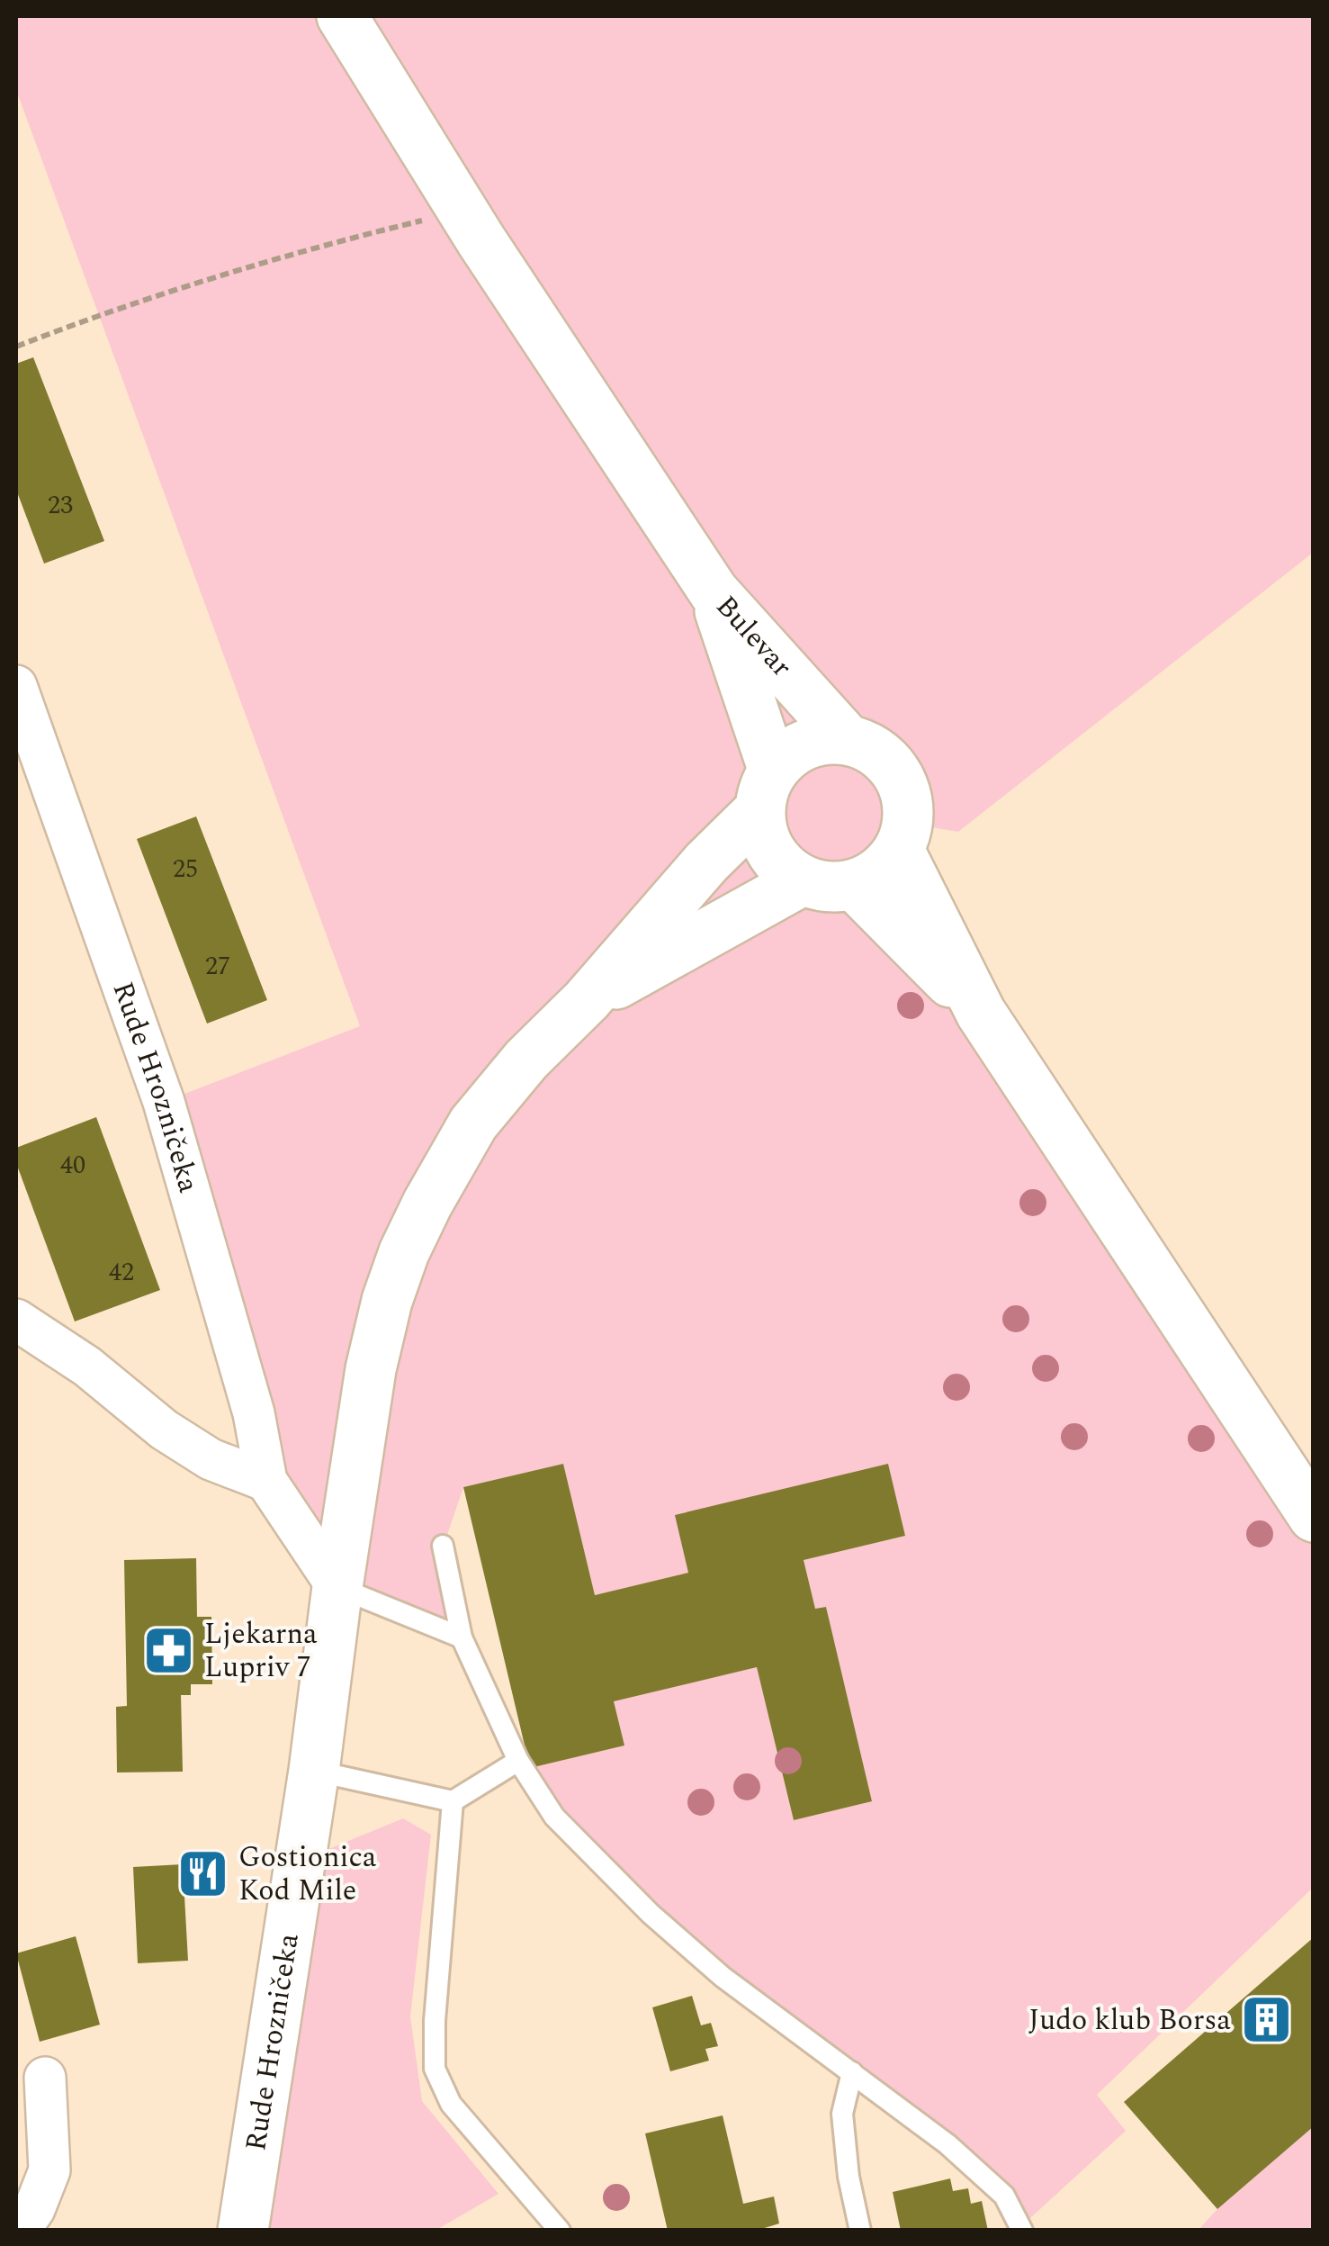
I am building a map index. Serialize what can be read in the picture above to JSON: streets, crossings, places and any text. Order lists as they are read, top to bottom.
{
  "streets": {
    "main road": ["Bulevar", "Rude Hrozničeka"]
  },
  "crossings": [
    ["Bulevar", "Rude Hrozničeka"]
  ],
  "places": {
    "pharmacy": ["Ljekarna Lupriv 7"],
    "restaurant": ["Gostionica Kod Mile"],
    "building": ["Judo klub Borsa"]
  },
  "house_numbers": [
    "23",
    "25",
    "27",
    "40",
    "42"
  ]
}
